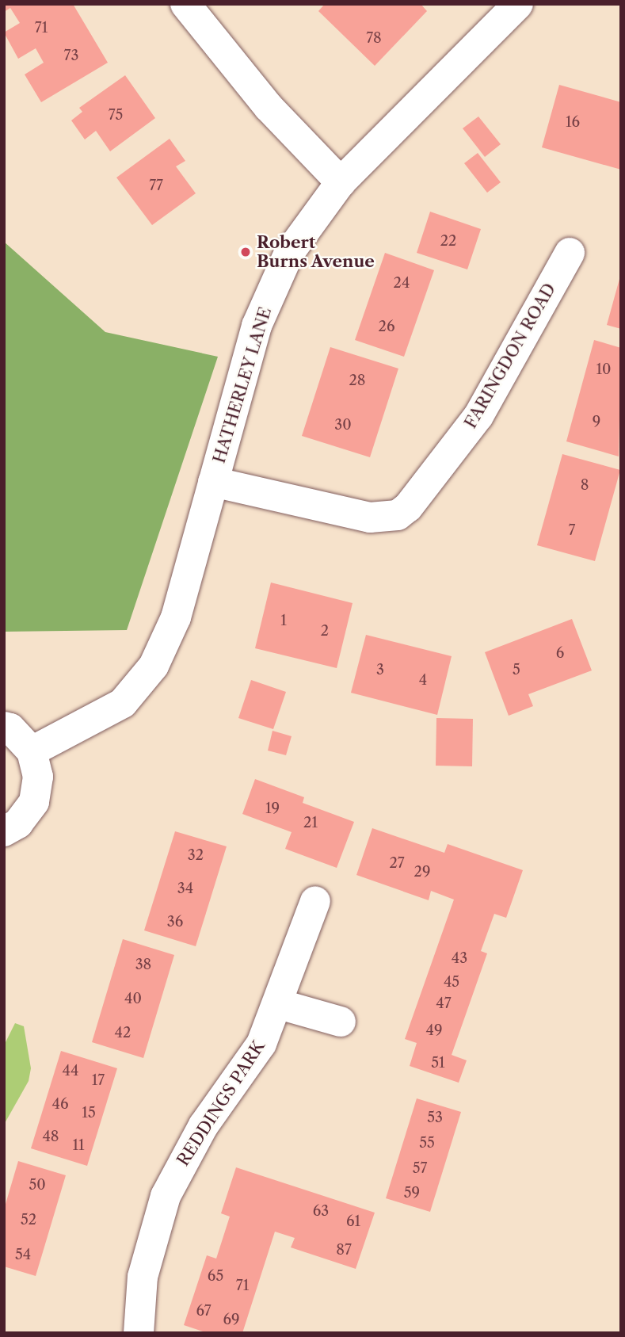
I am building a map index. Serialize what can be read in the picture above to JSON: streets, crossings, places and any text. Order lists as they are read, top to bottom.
{
  "streets": {
    "street": ["FARINGDON ROAD", "HATHERLEY LANE", "REDDINGS PARK"]
  },
  "crossings": [
    ["FARINGDON ROAD", "HATHERLEY LANE"]
  ],
  "places": ["Robert Burns Avenue"],
  "house_numbers": [
    "71",
    "78",
    "73",
    "75",
    "16",
    "77",
    "22",
    "24",
    "26",
    "10",
    "28",
    "9",
    "30",
    "8",
    "7",
    "1",
    "2",
    "6",
    "3",
    "5",
    "4",
    "19",
    "21",
    "32",
    "27",
    "29",
    "34",
    "36",
    "43",
    "38",
    "45",
    "40",
    "47",
    "49",
    "42",
    "51",
    "44",
    "17",
    "46",
    "15",
    "53",
    "48",
    "55",
    "11",
    "57",
    "50",
    "59",
    "63",
    "52",
    "61",
    "87",
    "54",
    "65",
    "71",
    "67",
    "69"
  ]
}
